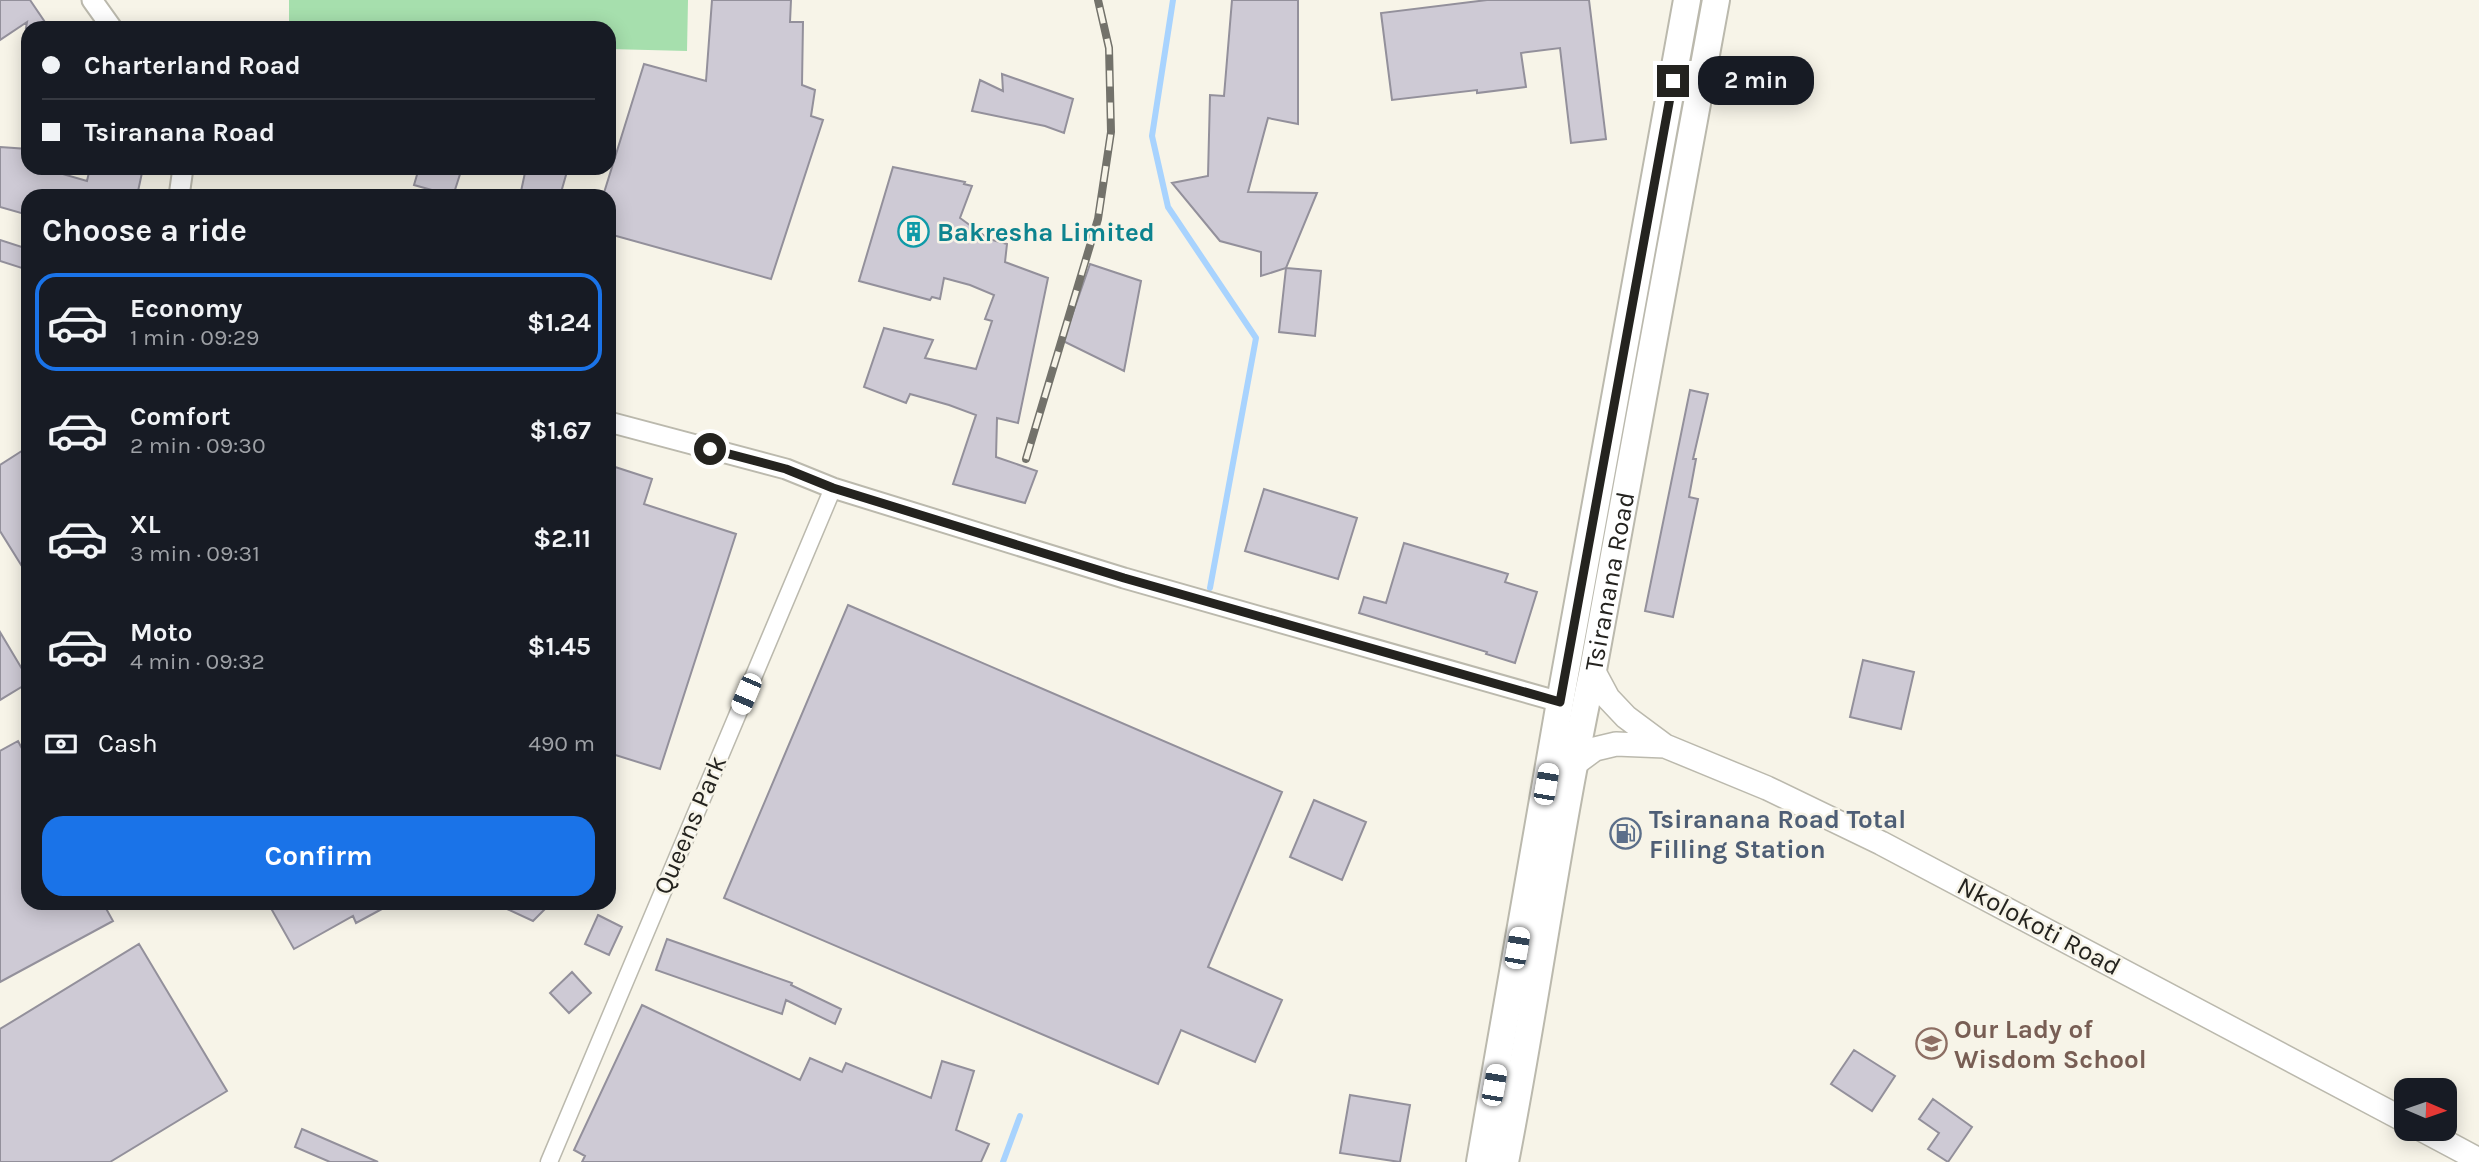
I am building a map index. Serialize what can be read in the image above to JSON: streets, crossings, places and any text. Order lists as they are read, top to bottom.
{
  "streets": {
    "highway": ["Tsiranana Road"],
    "main road": ["Nkolokoti Road"],
    "street": ["Queens Park"]
  },
  "crossings": [
    ["Tsiranana Road", "Nkolokoti Road"]
  ],
  "places": {
    "building": ["Bakresha Limited"],
    "fuel station": ["Tsiranana Road Total Filling Station"],
    "school or university": ["Our Lady of Wisdom School"]
  },
  "north": "right",
  "page": {
    "banner": ["Charterland Road", "Tsiranana Road"],
    "bubble": "2 min",
    "heading": "Choose a ride",
    "list": [
      {
        "name": "Economy",
        "note": "1 min · 09:29",
        "value": "$1.24"
      },
      {
        "name": "Comfort",
        "note": "2 min · 09:30",
        "value": "$1.67"
      },
      {
        "name": "XL",
        "note": "3 min · 09:31",
        "value": "$2.11"
      },
      {
        "name": "Moto",
        "note": "4 min · 09:32",
        "value": "$1.45"
      }
    ],
    "pay": ["Cash", "490 m"],
    "buttons": "Confirm"
  }
}
